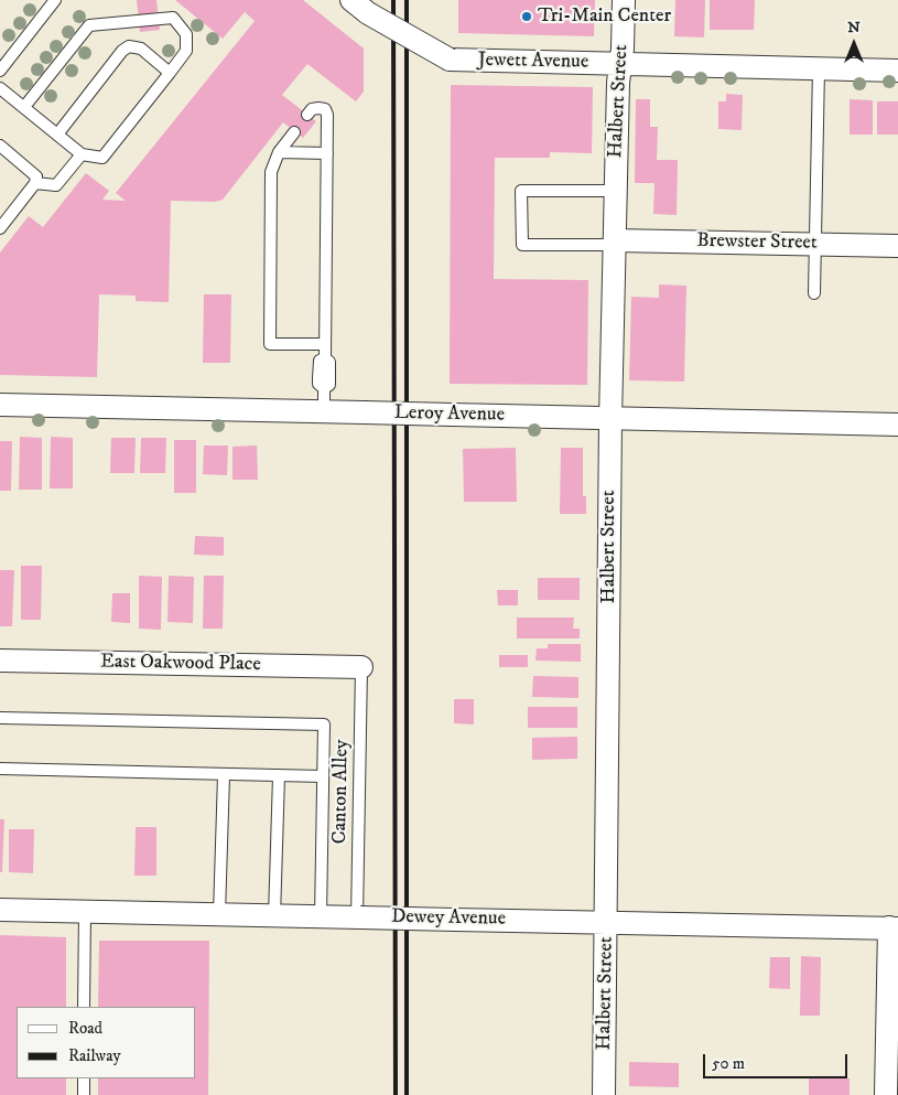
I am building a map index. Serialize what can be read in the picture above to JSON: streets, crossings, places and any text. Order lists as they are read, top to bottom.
{
  "streets": {
    "street": [
      "Jewett Avenue",
      "Halbert Street",
      "Brewster Street",
      "Leroy Avenue",
      "East Oakwood Place",
      "Dewey Avenue"
    ],
    "lane": ["Canton Alley"]
  },
  "crossings": [
    ["Jewett Avenue", "Halbert Street"],
    ["Halbert Street", "Brewster Street"],
    ["Halbert Street", "Leroy Avenue"],
    ["Halbert Street", "Dewey Avenue"],
    ["East Oakwood Place", "Canton Alley"],
    ["Canton Alley", "Dewey Avenue"]
  ],
  "places": ["Tri-Main Center"],
  "legend": ["Road", "Railway"],
  "scale_bar": "50 m",
  "north": "top"
}
